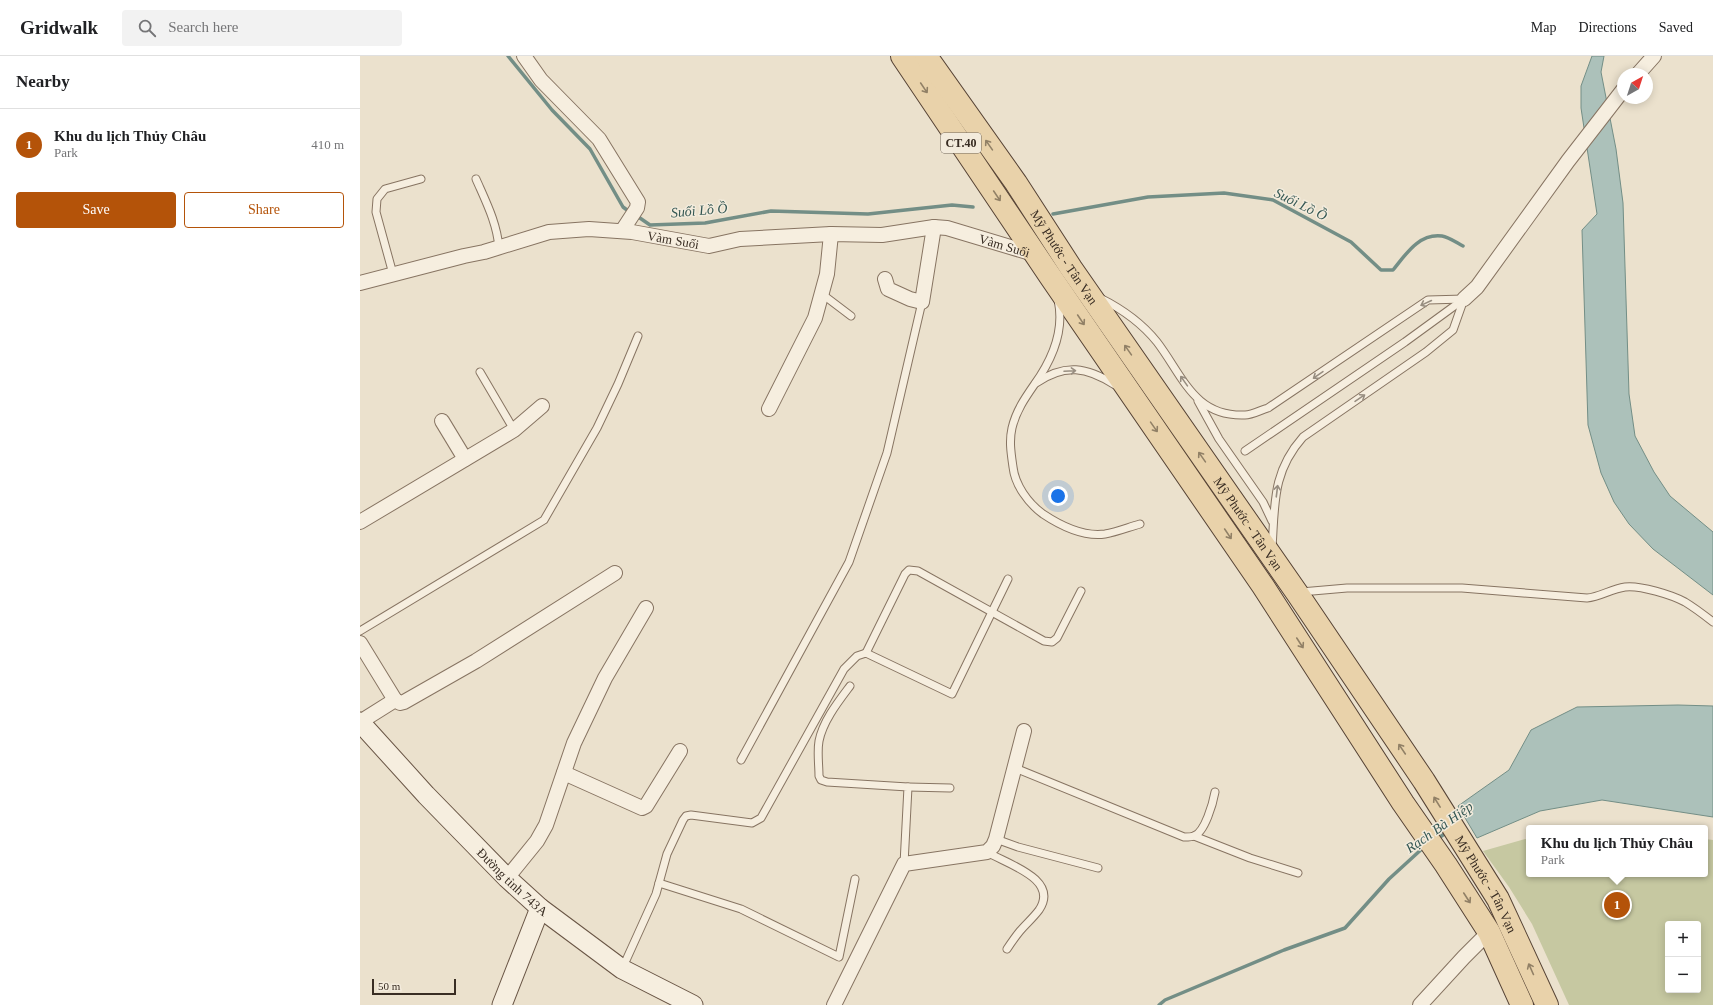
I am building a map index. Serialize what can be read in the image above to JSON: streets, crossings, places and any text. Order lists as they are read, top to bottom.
{
  "streets": {
    "main road": ["CT.40", "Mỹ Phước - Tân Vạn", "Đường tỉnh 743A"],
    "street": ["Vàm Suối"]
  },
  "crossings": [
    ["Vàm Suối", "Mỹ Phước - Tân Vạn"]
  ],
  "water": ["Suối Lồ Ồ", "Rạch Bà Hiệp"],
  "scale_bar": "50 m",
  "north": "top right",
  "page": {
    "header": "Gridwalk",
    "search": "Search here",
    "nav": ["Map", "Directions", "Saved"],
    "heading": "Nearby",
    "list": [
      {
        "mark": "1",
        "name": "Khu du lịch Thủy Châu",
        "note": "Park",
        "value": "410 m"
      }
    ],
    "buttons": ["Save", "Share"],
    "popup": ["Khu du lịch Thủy Châu", "Park"],
    "pins": "1",
    "map_buttons": ["+", "−"],
    "scale": "50 m"
  }
}
